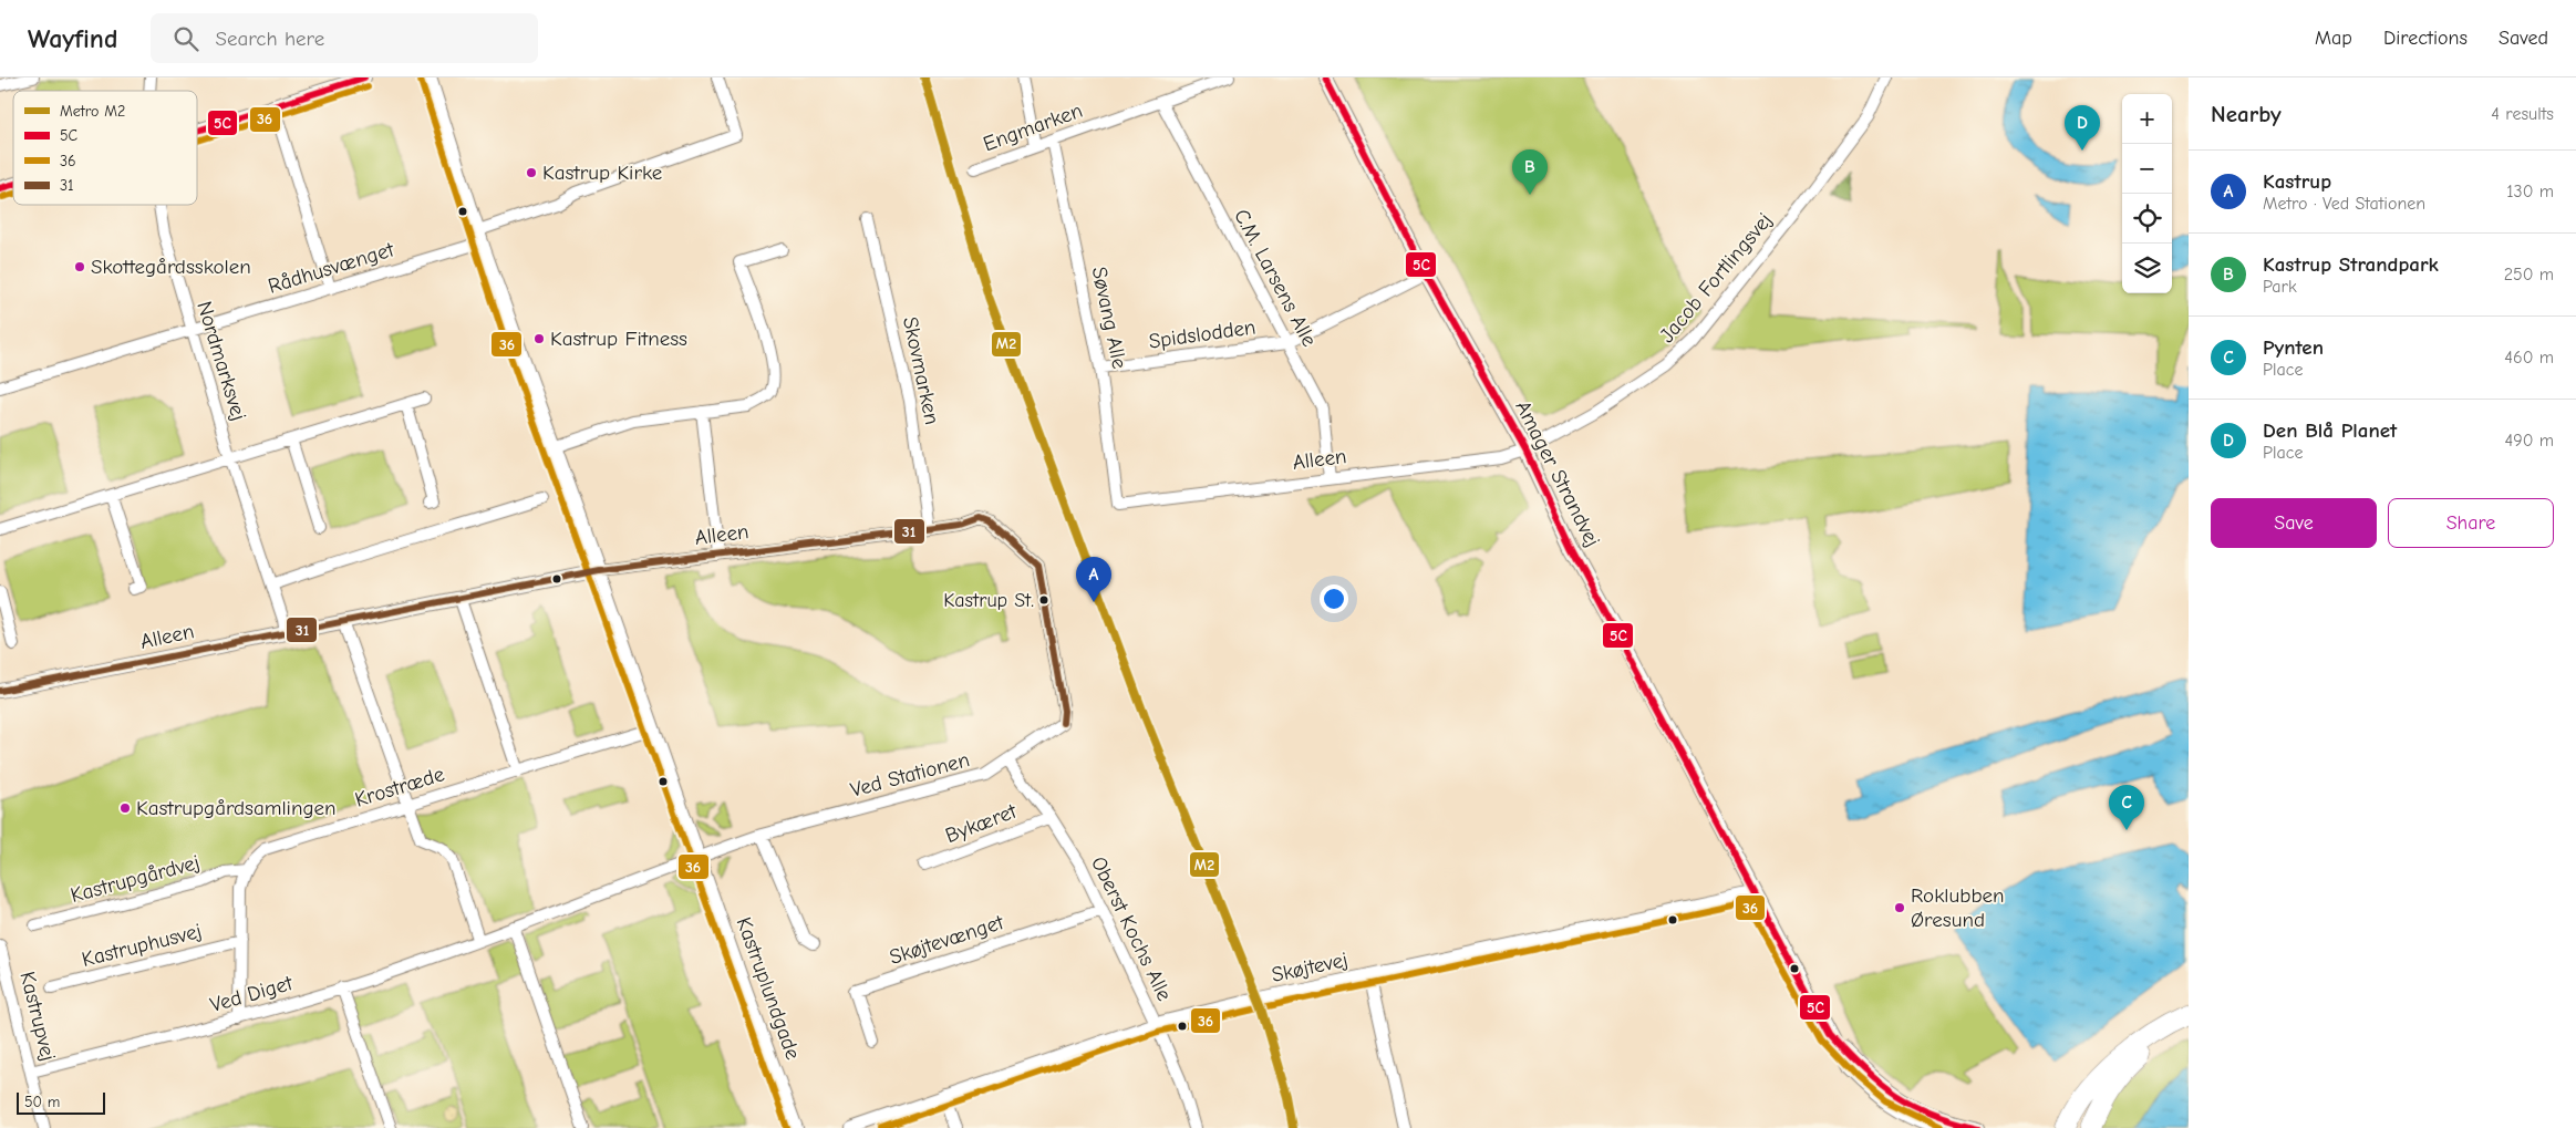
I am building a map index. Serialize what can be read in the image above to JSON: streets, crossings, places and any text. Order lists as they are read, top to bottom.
{
  "streets": {
    "street": [
      "Engmarken",
      "Rådhusvænget",
      "C.M. Larsens Alle",
      "Jacob Fortlingsvej",
      "Søvang Alle",
      "Spidslodden",
      "Nordmarksvej",
      "Skovmarken",
      "Alleen",
      "Amager Strandvej",
      "Ved Stationen",
      "Krostræde",
      "Bykæret",
      "Kastrupgårdvej",
      "Oberst Kochs Alle",
      "Skøjtevænget",
      "Kastruphusvej",
      "Skøjtevej",
      "Kastruplundgade",
      "Ved Diget",
      "Kastrupvej"
    ]
  },
  "crossings": [
    ["Engmarken", "C.M. Larsens Alle"],
    ["Engmarken", "Søvang Alle"],
    ["Rådhusvænget", "Nordmarksvej"],
    ["Rådhusvænget", "Kastruplundgade"],
    ["C.M. Larsens Alle", "Spidslodden"],
    ["C.M. Larsens Alle", "Alleen"],
    ["Jacob Fortlingsvej", "Alleen"],
    ["Jacob Fortlingsvej", "Amager Strandvej"],
    ["Søvang Alle", "Spidslodden"],
    ["Søvang Alle", "Alleen"],
    ["Spidslodden", "Amager Strandvej"],
    ["Nordmarksvej", "Alleen"],
    ["Skovmarken", "Alleen"],
    ["Alleen", "Amager Strandvej"],
    ["Alleen", "Ved Stationen"],
    ["Alleen", "Kastruplundgade"],
    ["Amager Strandvej", "Skøjtevej"],
    ["Ved Stationen", "Oberst Kochs Alle"],
    ["Ved Stationen", "Kastruplundgade"],
    ["Ved Stationen", "Ved Diget"],
    ["Krostræde", "Kastrupgårdvej"],
    ["Krostræde", "Kastruphusvej"],
    ["Krostræde", "Kastruplundgade"],
    ["Krostræde", "Ved Diget"],
    ["Bykæret", "Oberst Kochs Alle"],
    ["Oberst Kochs Alle", "Skøjtevænget"],
    ["Oberst Kochs Alle", "Skøjtevej"],
    ["Kastruplundgade", "Ved Diget"],
    ["Ved Diget", "Kastrupvej"]
  ],
  "places": [
    "Kastrup Kirke",
    "Skottegårdsskolen",
    "Kastrup Fitness",
    "Kastrup St.",
    "Kastrupgårdsamlingen",
    "Roklubben Øresund"
  ],
  "lines": [
    "metro line M2",
    "transit line 5C",
    "transit line 36",
    "transit line 31"
  ],
  "legend": [
    "Metro M2",
    "5C",
    "36",
    "31"
  ],
  "scale_bar": "50 m",
  "page": {
    "header": "Wayfind",
    "search": "Search here",
    "nav": ["Map", "Directions", "Saved"],
    "heading": ["Nearby", "4 results"],
    "map_buttons": ["+", "−"],
    "pins": [
      "D",
      "B",
      "A",
      "C"
    ],
    "list": [
      {
        "mark": "A",
        "name": "Kastrup",
        "note": "Metro · Ved Stationen",
        "value": "130 m"
      },
      {
        "mark": "B",
        "name": "Kastrup Strandpark",
        "note": "Park",
        "value": "250 m"
      },
      {
        "mark": "C",
        "name": "Pynten",
        "note": "Place",
        "value": "460 m"
      },
      {
        "mark": "D",
        "name": "Den Blå Planet",
        "note": "Place",
        "value": "490 m"
      }
    ],
    "buttons": ["Save", "Share"],
    "scale": "50 m"
  }
}
